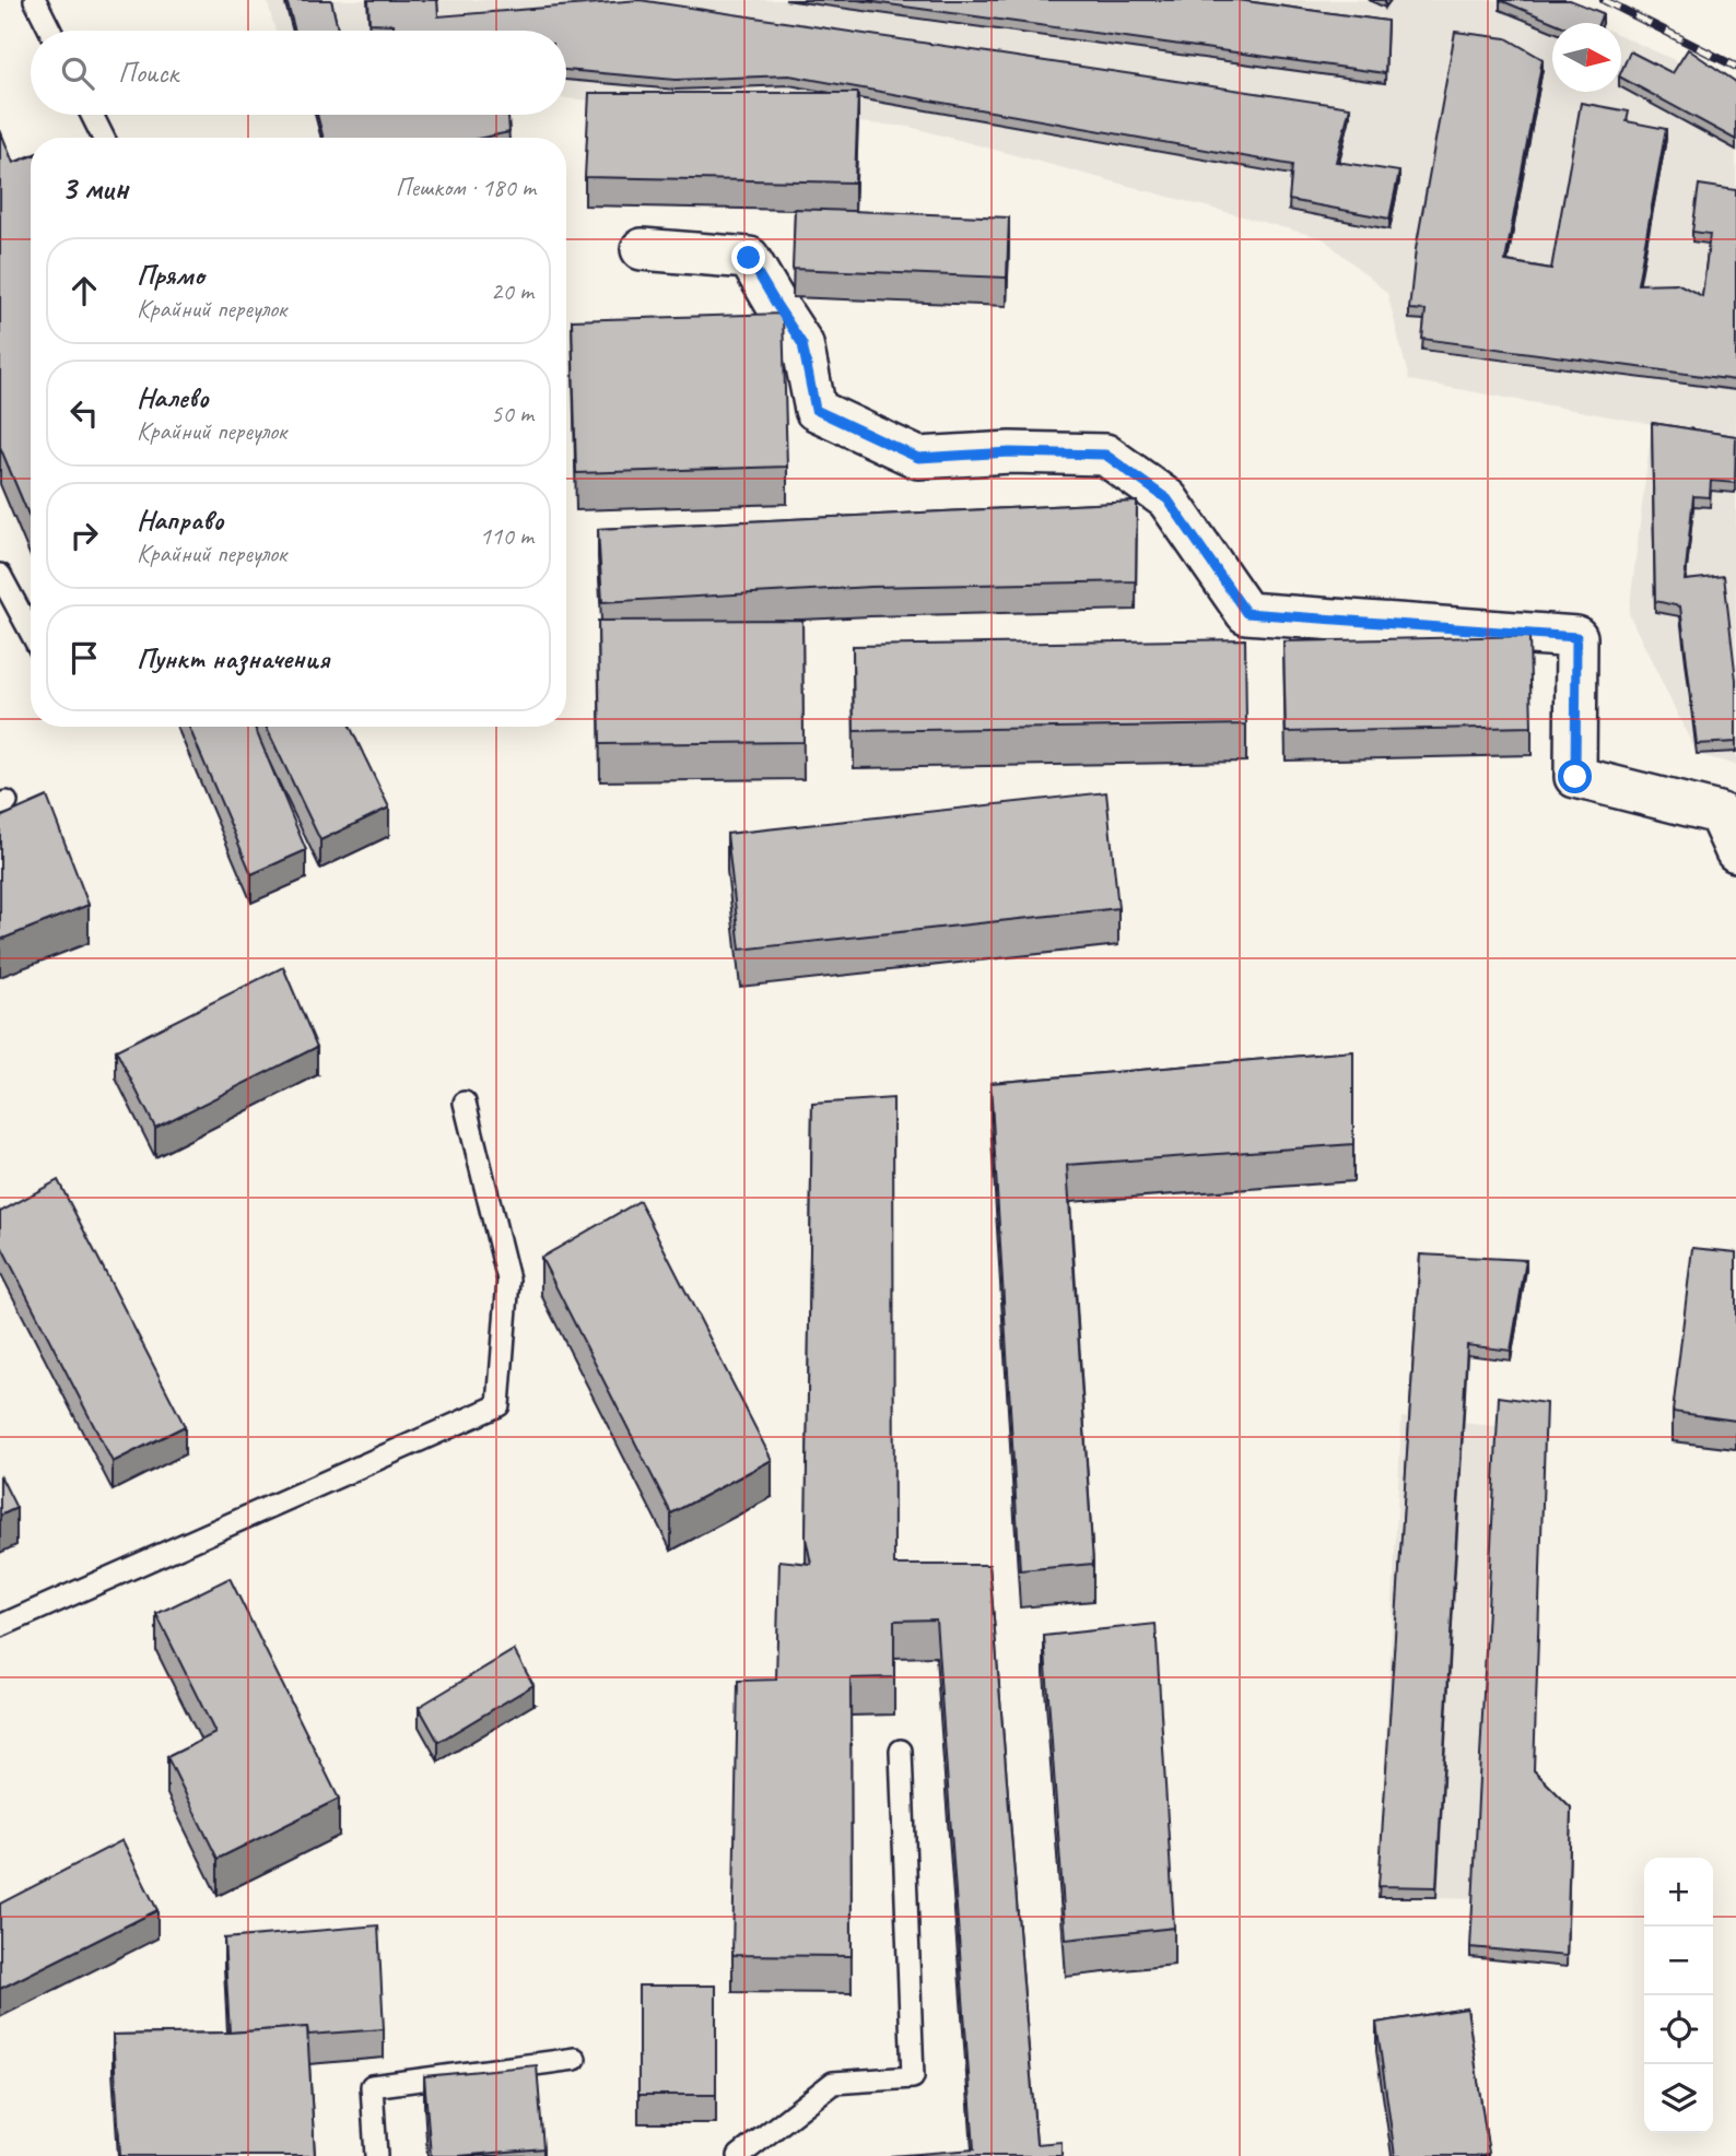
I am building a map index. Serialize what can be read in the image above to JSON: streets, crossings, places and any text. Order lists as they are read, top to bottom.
{
  "north": "right",
  "page": {
    "search": "Поиск",
    "heading": ["3 мин", "Пешком · 180 m"],
    "list": [
      ["Прямо", "Крайний переулок", "20 m"],
      ["Налево", "Крайний переулок", "50 m"],
      ["Направо", "Крайний переулок", "110 m"],
      "Пункт назначения"
    ],
    "map_buttons": ["+", "−"]
  }
}
